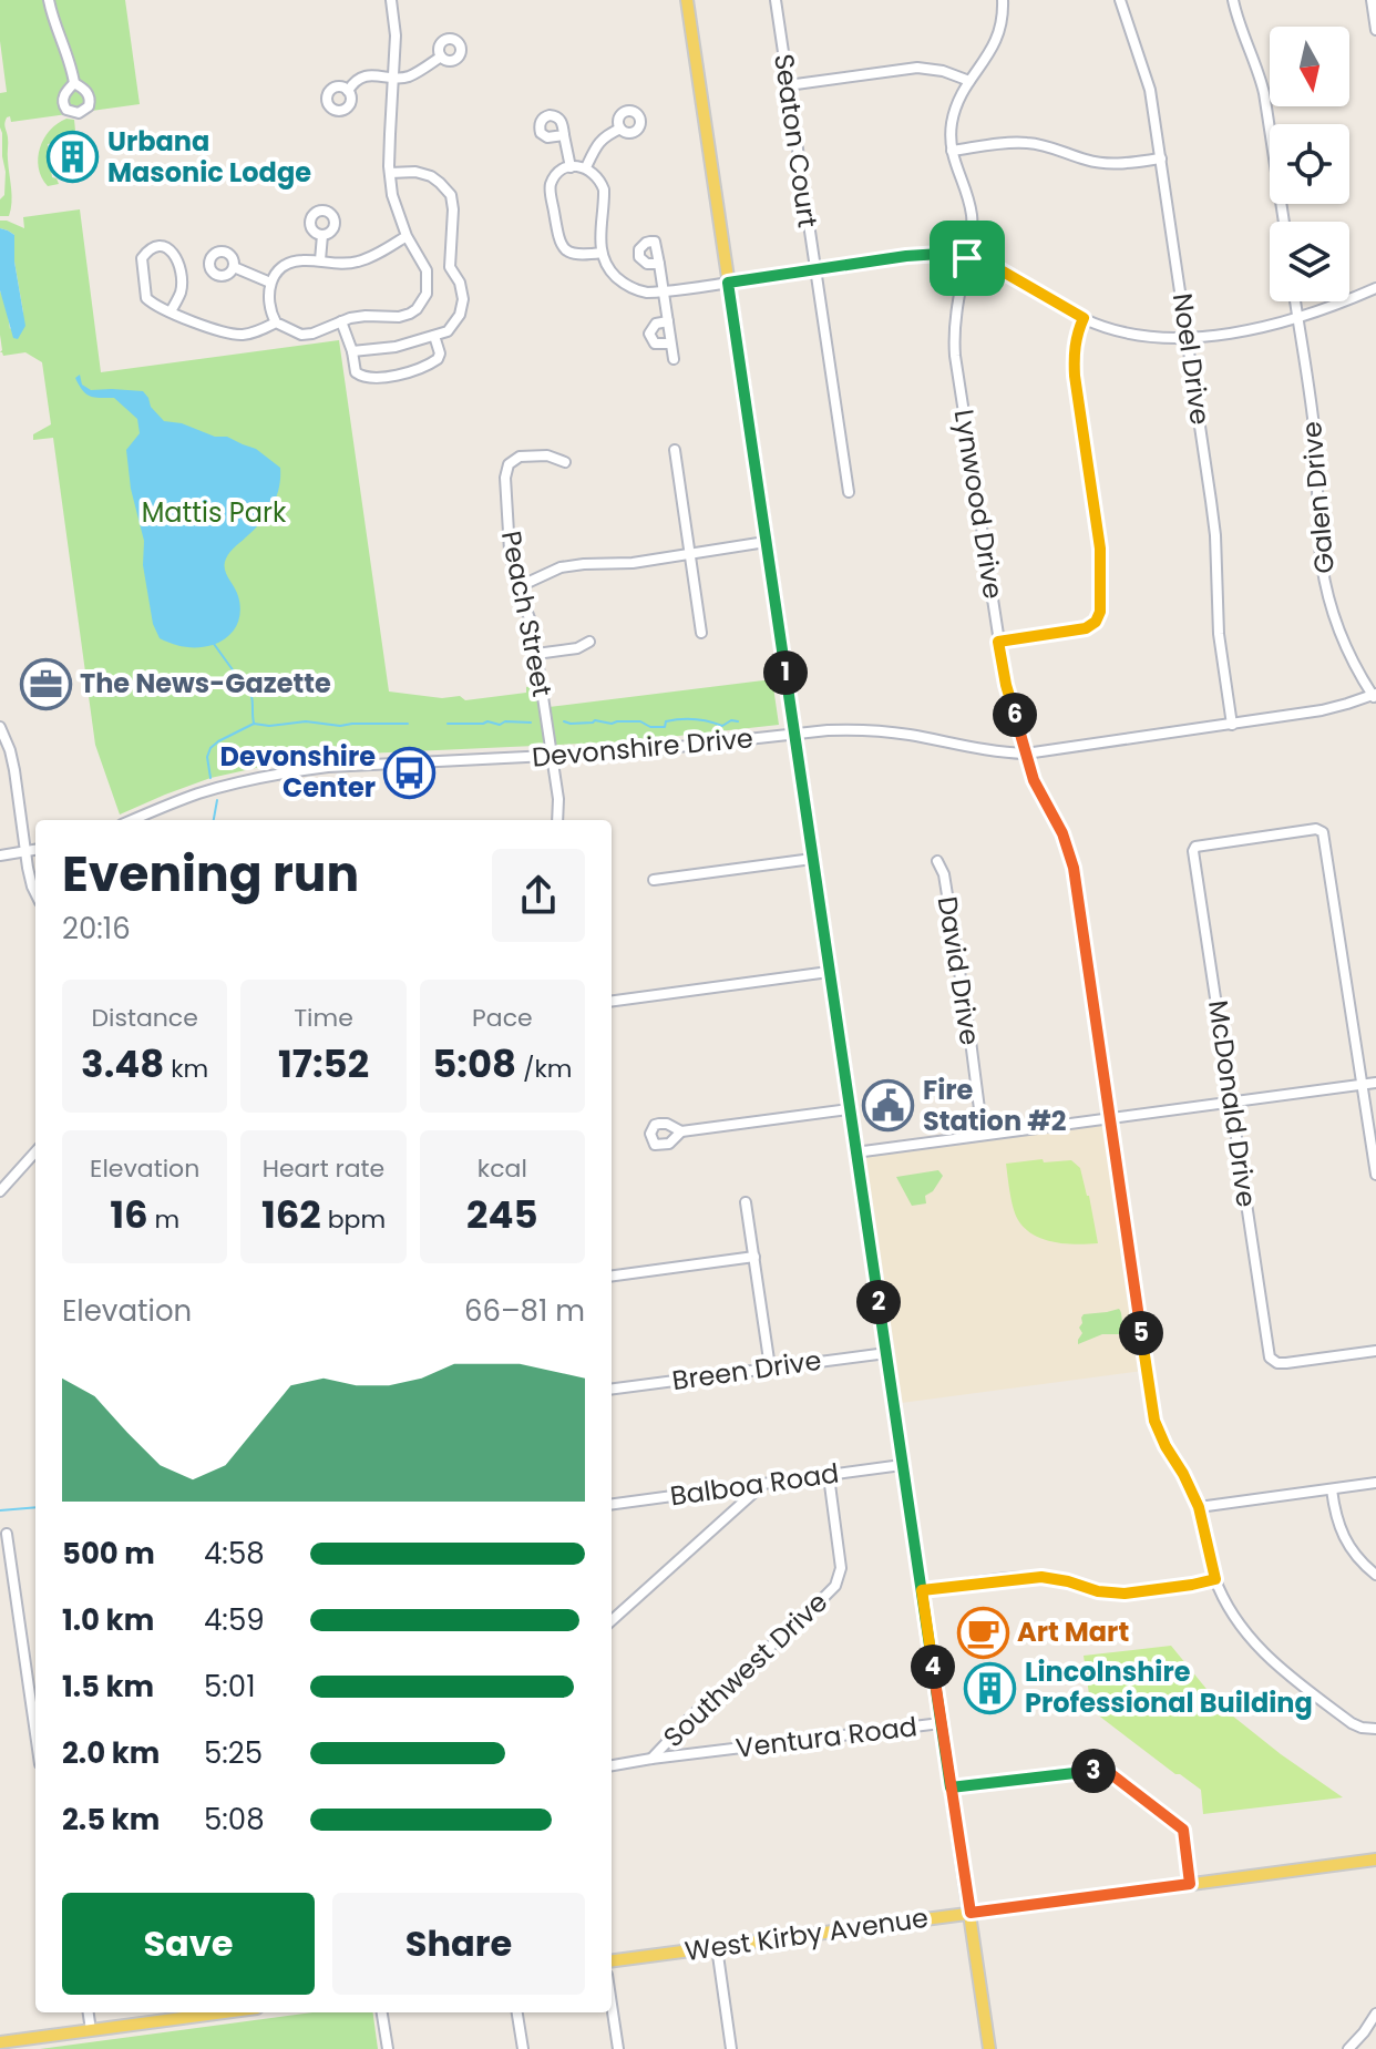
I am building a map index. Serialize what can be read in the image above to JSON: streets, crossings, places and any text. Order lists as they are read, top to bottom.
{
  "streets": {
    "main road": ["West Kirby Avenue"],
    "street": [
      "Seaton Court",
      "Noel Drive",
      "Galen Drive",
      "Lynwood Drive",
      "Peach Street",
      "Devonshire Drive",
      "David Drive",
      "McDonald Drive",
      "Breen Drive",
      "Balboa Road",
      "Southwest Drive",
      "Ventura Road"
    ]
  },
  "crossings": [
    ["Noel Drive", "Devonshire Drive"],
    ["Galen Drive", "Devonshire Drive"],
    ["Lynwood Drive", "Devonshire Drive"],
    ["Peach Street", "Devonshire Drive"],
    ["Balboa Road", "Southwest Drive"],
    ["Southwest Drive", "Ventura Road"]
  ],
  "parks": ["Mattis Park"],
  "places": {
    "building": ["Urbana Masonic Lodge", "Lincolnshire Professional Building"],
    "office": ["The News-Gazette"],
    "bus stop": ["Devonshire Center"],
    "public building": ["Fire Station #2"],
    "cafe": ["Art Mart"]
  },
  "north": "bottom",
  "page": {
    "pins": [
      "1",
      "6",
      "2",
      "5",
      "4",
      "3"
    ],
    "heading": ["Evening run", "20:16"],
    "stats": [
      ["Distance", "3.48 km"],
      ["Time", "17:52"],
      ["Pace", "5:08 /km"],
      ["Elevation", "16 m"],
      ["Heart rate", "162 bpm"],
      ["kcal", "245"]
    ],
    "chart": ["Elevation", "66–81 m"],
    "list": [
      {
        "name": "500 m",
        "note": "4:58"
      },
      {
        "name": "1.0 km",
        "note": "4:59"
      },
      {
        "name": "1.5 km",
        "note": "5:01"
      },
      {
        "name": "2.0 km",
        "note": "5:25"
      },
      {
        "name": "2.5 km",
        "note": "5:08"
      }
    ],
    "buttons": ["Save", "Share"]
  }
}
